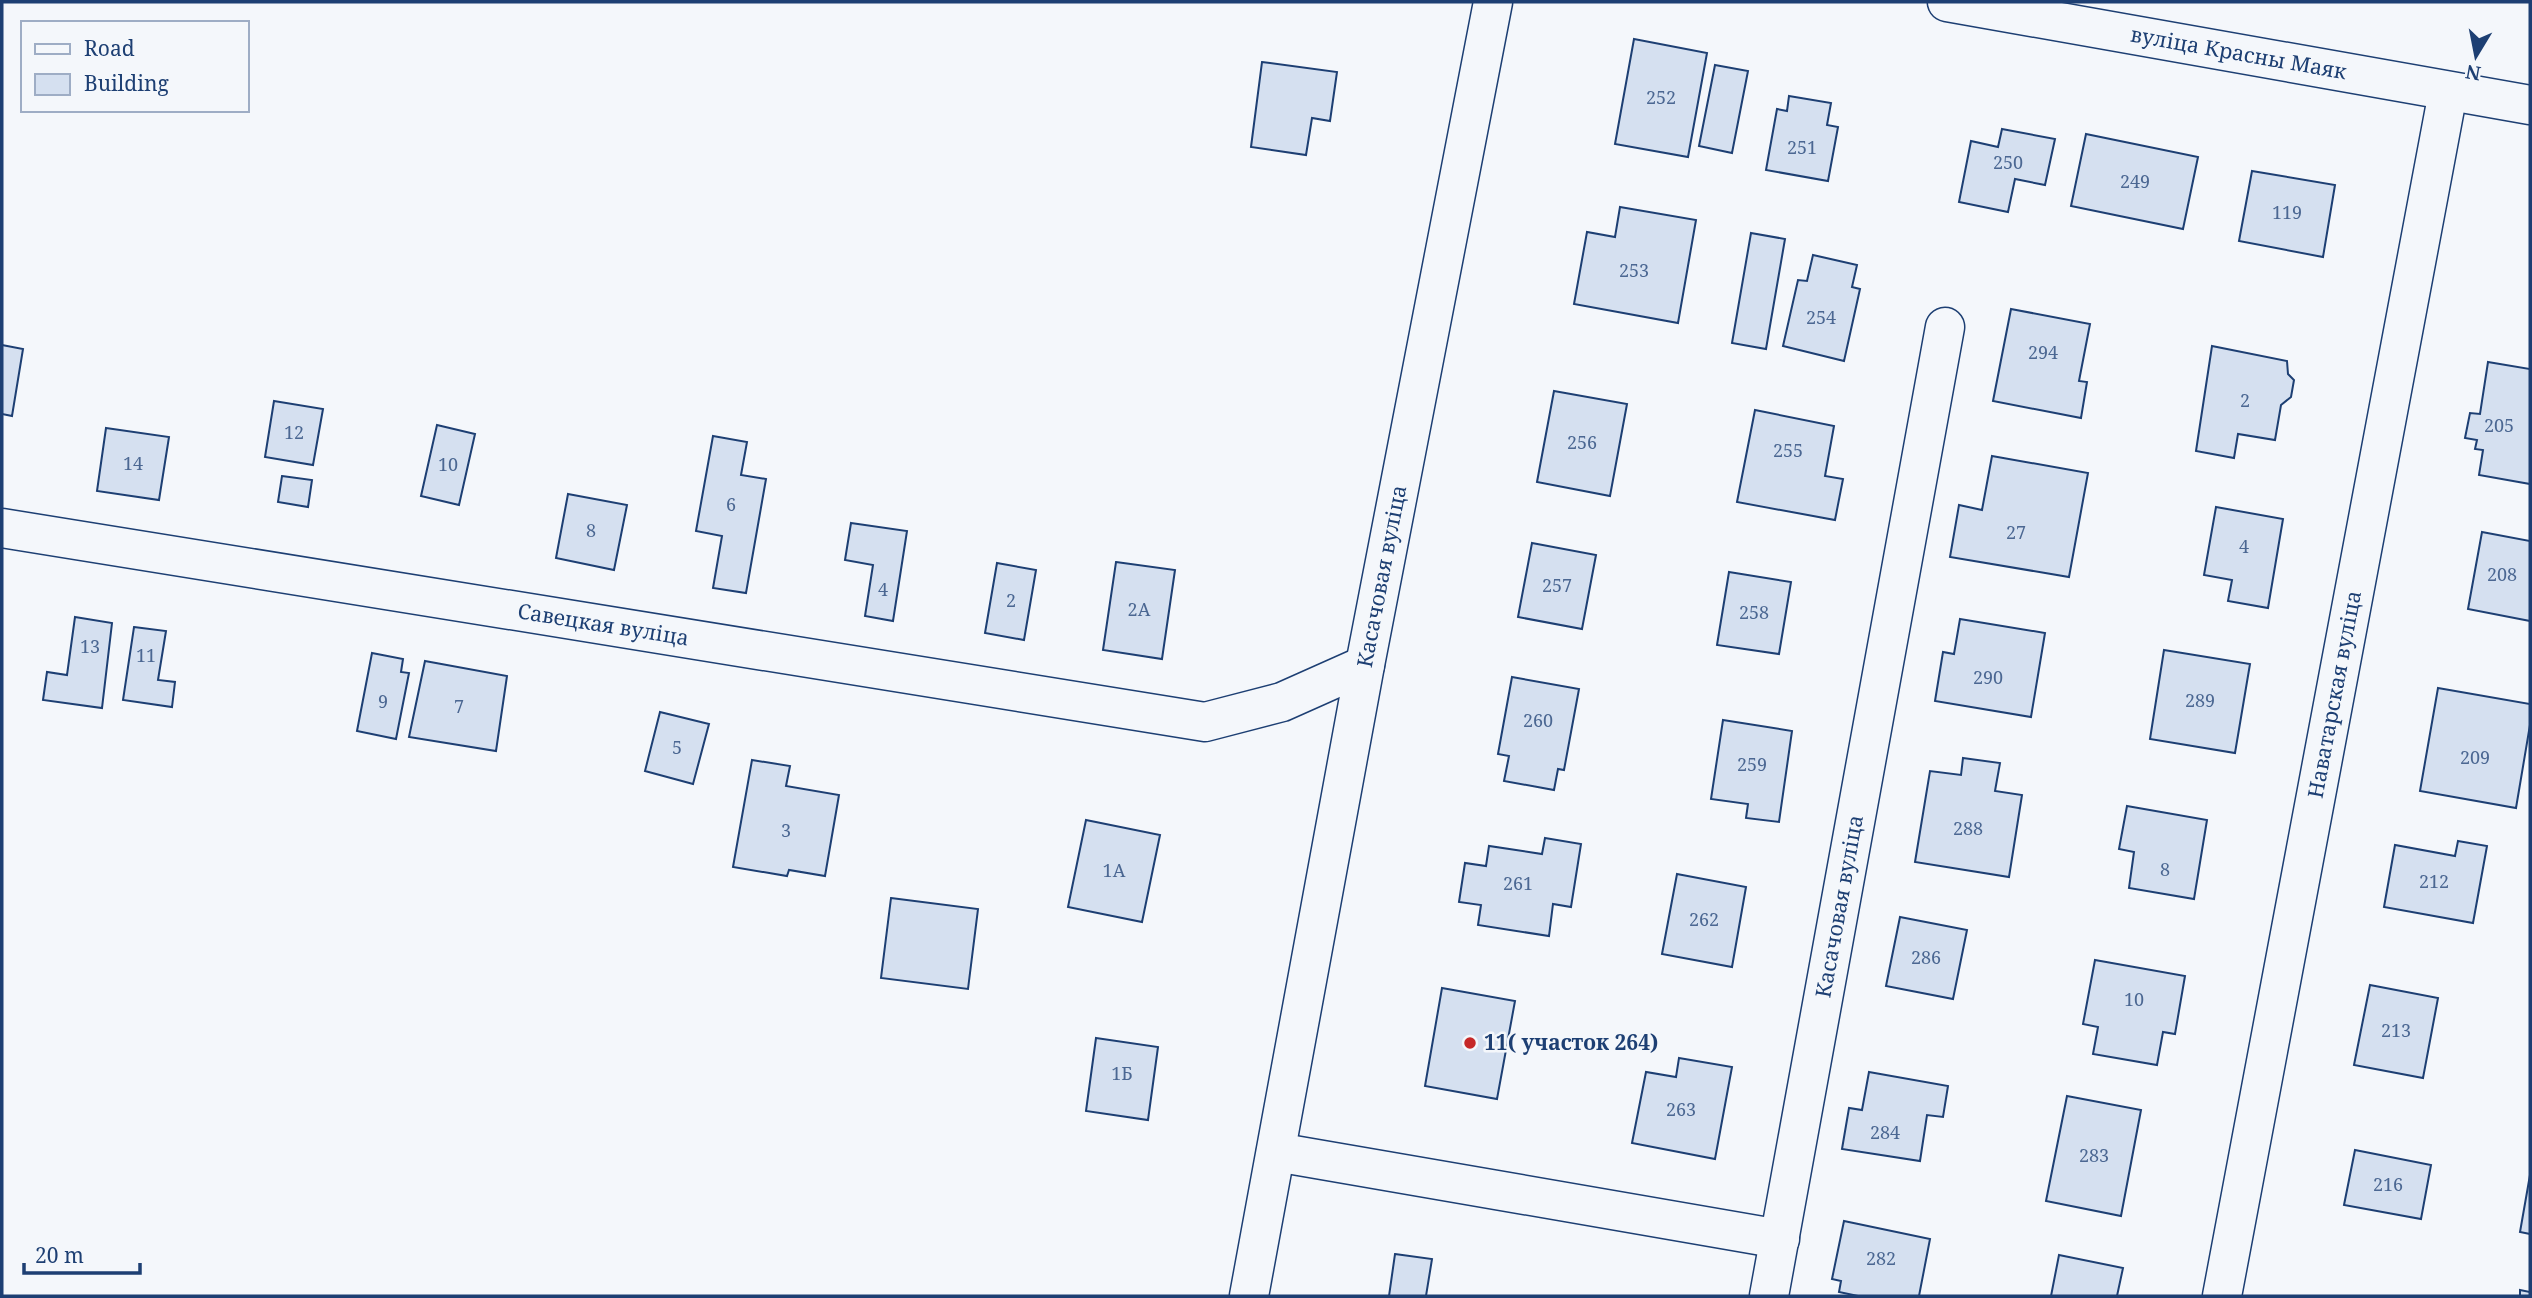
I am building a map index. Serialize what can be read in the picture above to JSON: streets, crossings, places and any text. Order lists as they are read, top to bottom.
{
  "streets": {
    "street": [
      "вуліца Красны Маяк",
      "Касачовая вуліца",
      "Савецкая вуліца",
      "Наватарская вуліца"
    ]
  },
  "crossings": [
    ["вуліца Красны Маяк", "Наватарская вуліца"],
    ["Касачовая вуліца", "Савецкая вуліца"]
  ],
  "places": ["11( участок 264)"],
  "house_numbers": [
    "252",
    "251",
    "250",
    "249",
    "119",
    "253",
    "254",
    "294",
    "2",
    "205",
    "12",
    "256",
    "255",
    "14",
    "10",
    "6",
    "8",
    "27",
    "4",
    "208",
    "257",
    "4",
    "2",
    "2А",
    "258",
    "13",
    "11",
    "290",
    "289",
    "9",
    "7",
    "260",
    "5",
    "209",
    "259",
    "288",
    "3",
    "8",
    "1А",
    "212",
    "261",
    "262",
    "286",
    "10",
    "213",
    "1Б",
    "263",
    "284",
    "283",
    "216",
    "282"
  ],
  "legend": ["Road", "Building"],
  "scale_bar": "20 m",
  "north": "bottom"
}
